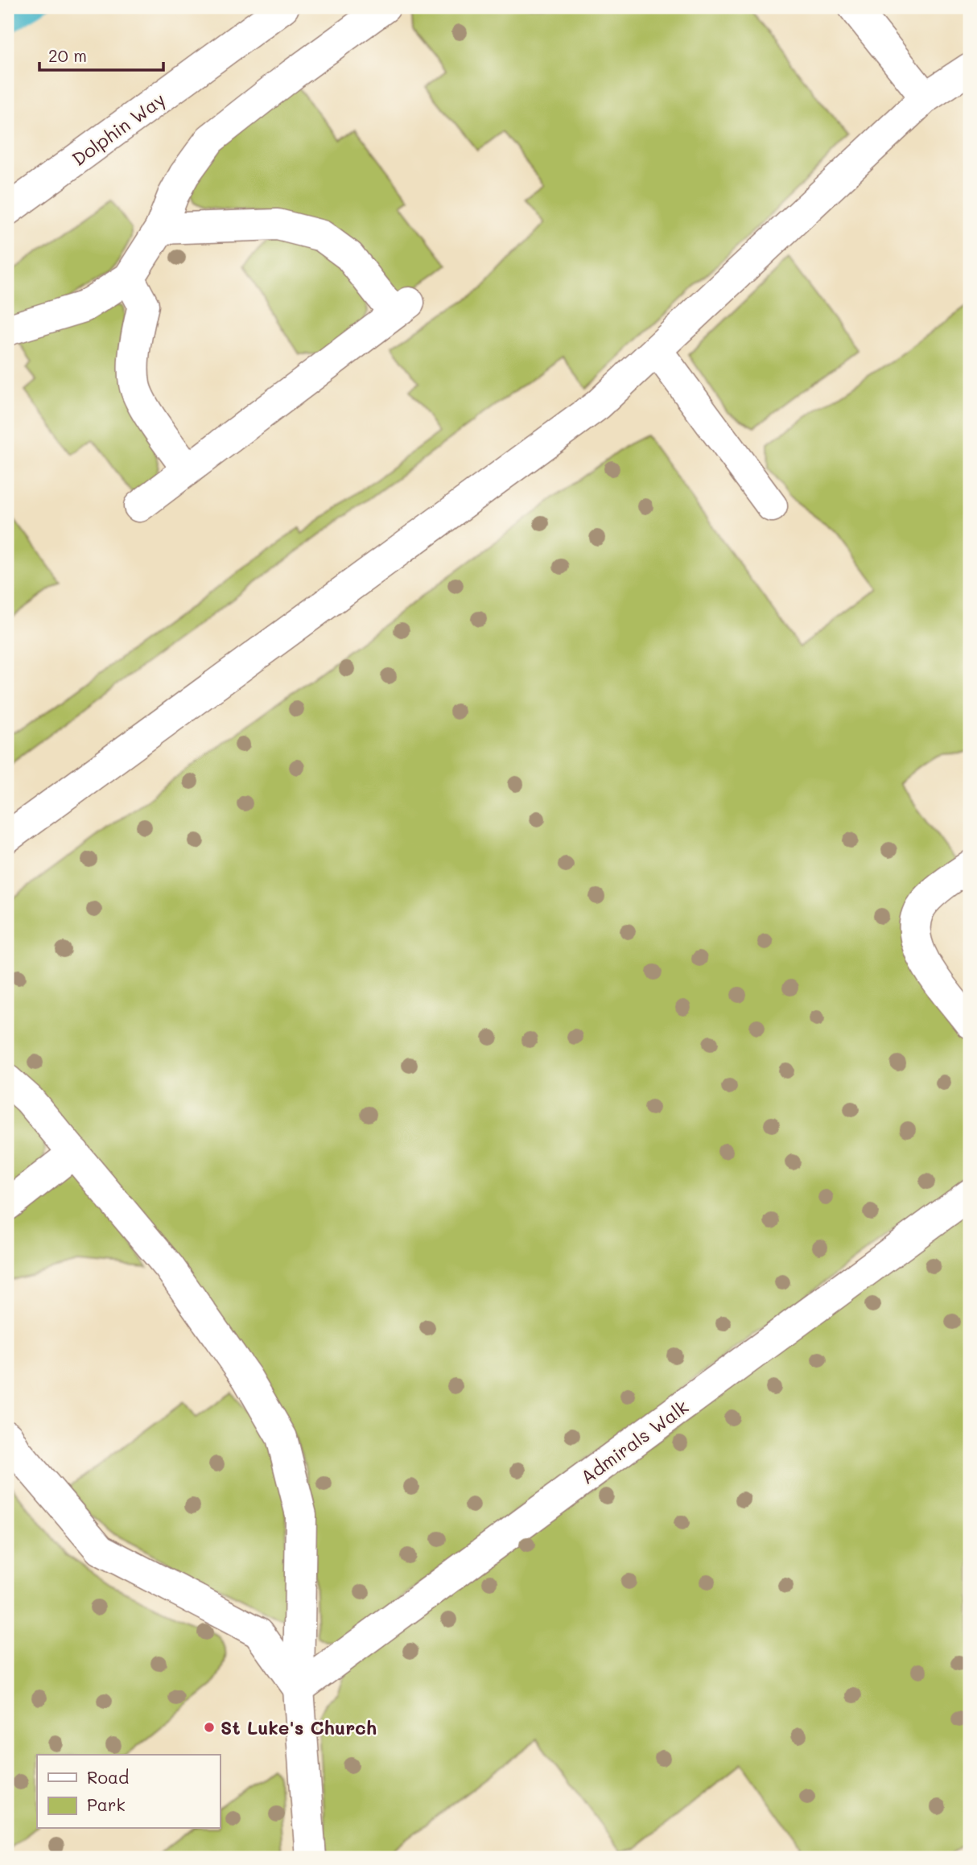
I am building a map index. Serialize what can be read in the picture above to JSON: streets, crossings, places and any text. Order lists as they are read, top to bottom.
{
  "streets": {
    "lane": ["Dolphin Way", "Admirals Walk"]
  },
  "places": ["St Luke's Church"],
  "legend": ["Road", "Park"],
  "scale_bar": "20 m"
}
